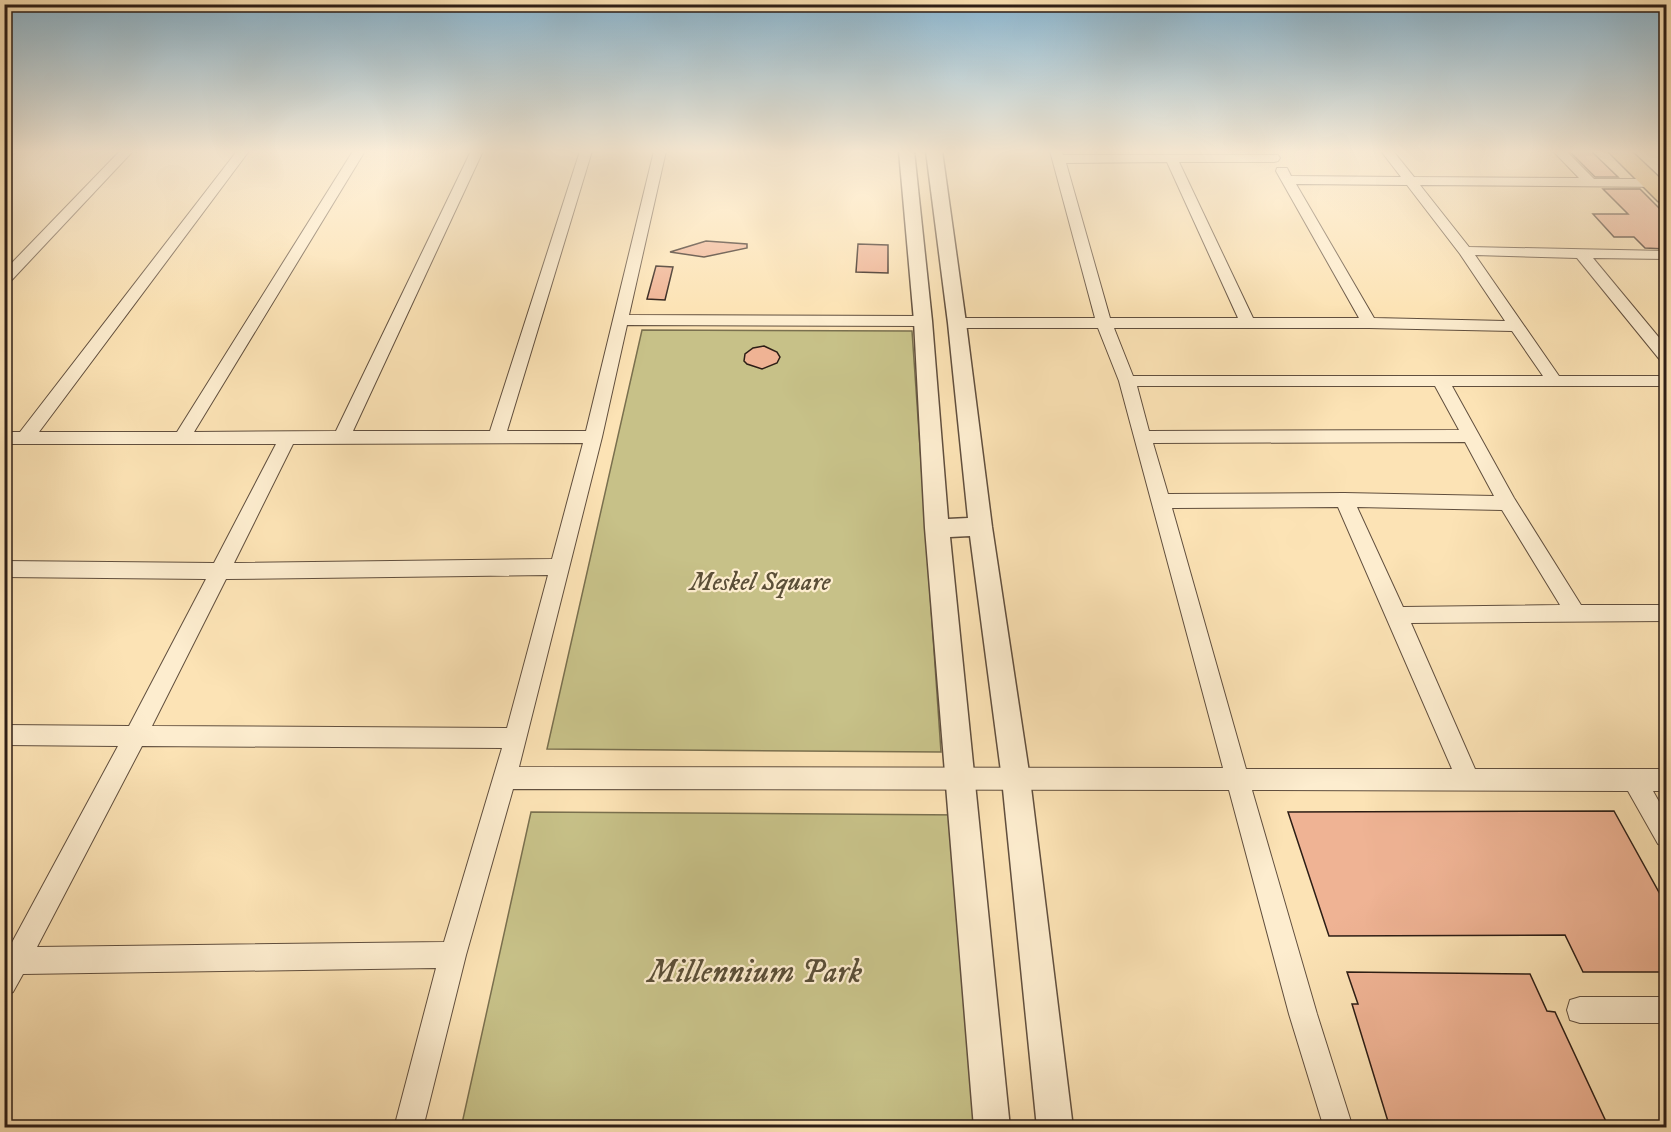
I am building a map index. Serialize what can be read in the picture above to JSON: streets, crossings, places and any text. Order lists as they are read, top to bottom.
{
  "parks": ["Meskel Square", "Millennium Park"]
}
